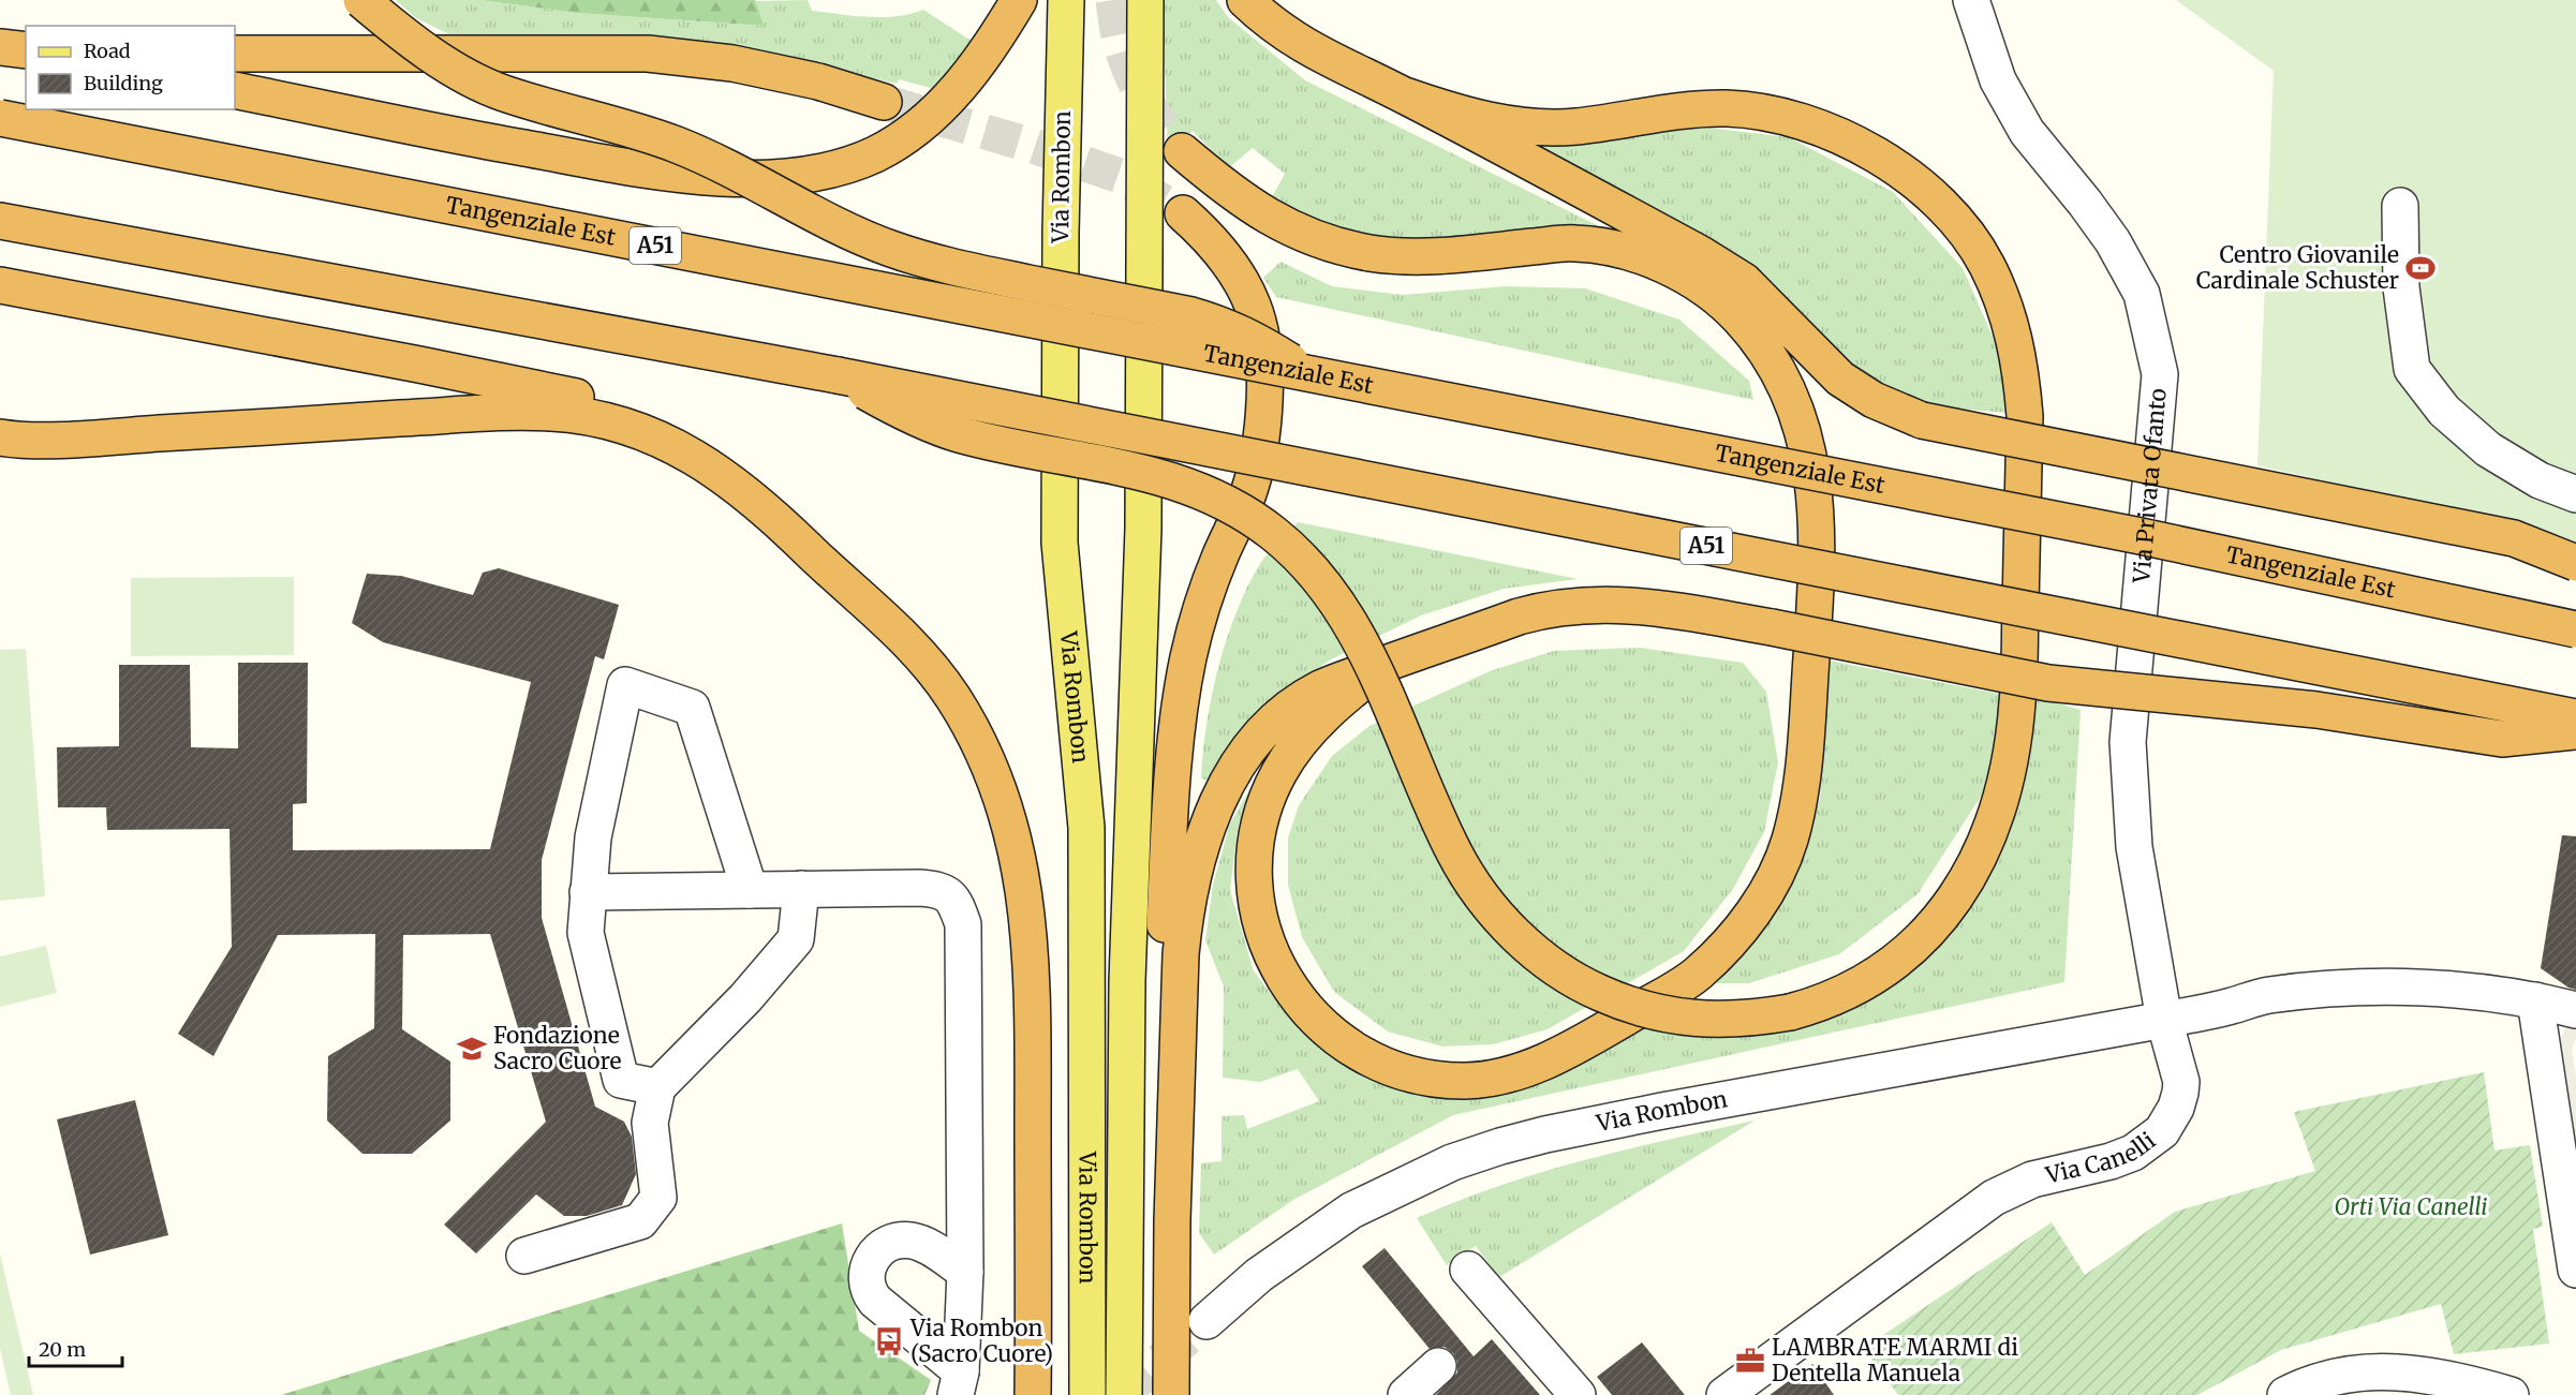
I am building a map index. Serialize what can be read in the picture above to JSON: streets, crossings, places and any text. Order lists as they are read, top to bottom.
{
  "streets": {
    "highway": ["Tangenziale Est", "A51"],
    "main road": ["Via Rombon"],
    "street": ["Via Privata Ofanto", "Via Canelli"]
  },
  "crossings": [
    ["Via Rombon", "Via Privata Ofanto"],
    ["Via Rombon", "Via Canelli"],
    ["Via Privata Ofanto", "Via Canelli"]
  ],
  "parks": ["Orti Via Canelli"],
  "places": {
    "sports": ["Centro Giovanile Cardinale Schuster"],
    "school or university": ["Fondazione Sacro Cuore"],
    "bus stop": ["Via Rombon (Sacro Cuore)"],
    "office": ["LAMBRATE MARMI di Dentella Manuela"]
  },
  "legend": ["Road", "Building"],
  "scale_bar": "20 m"
}
